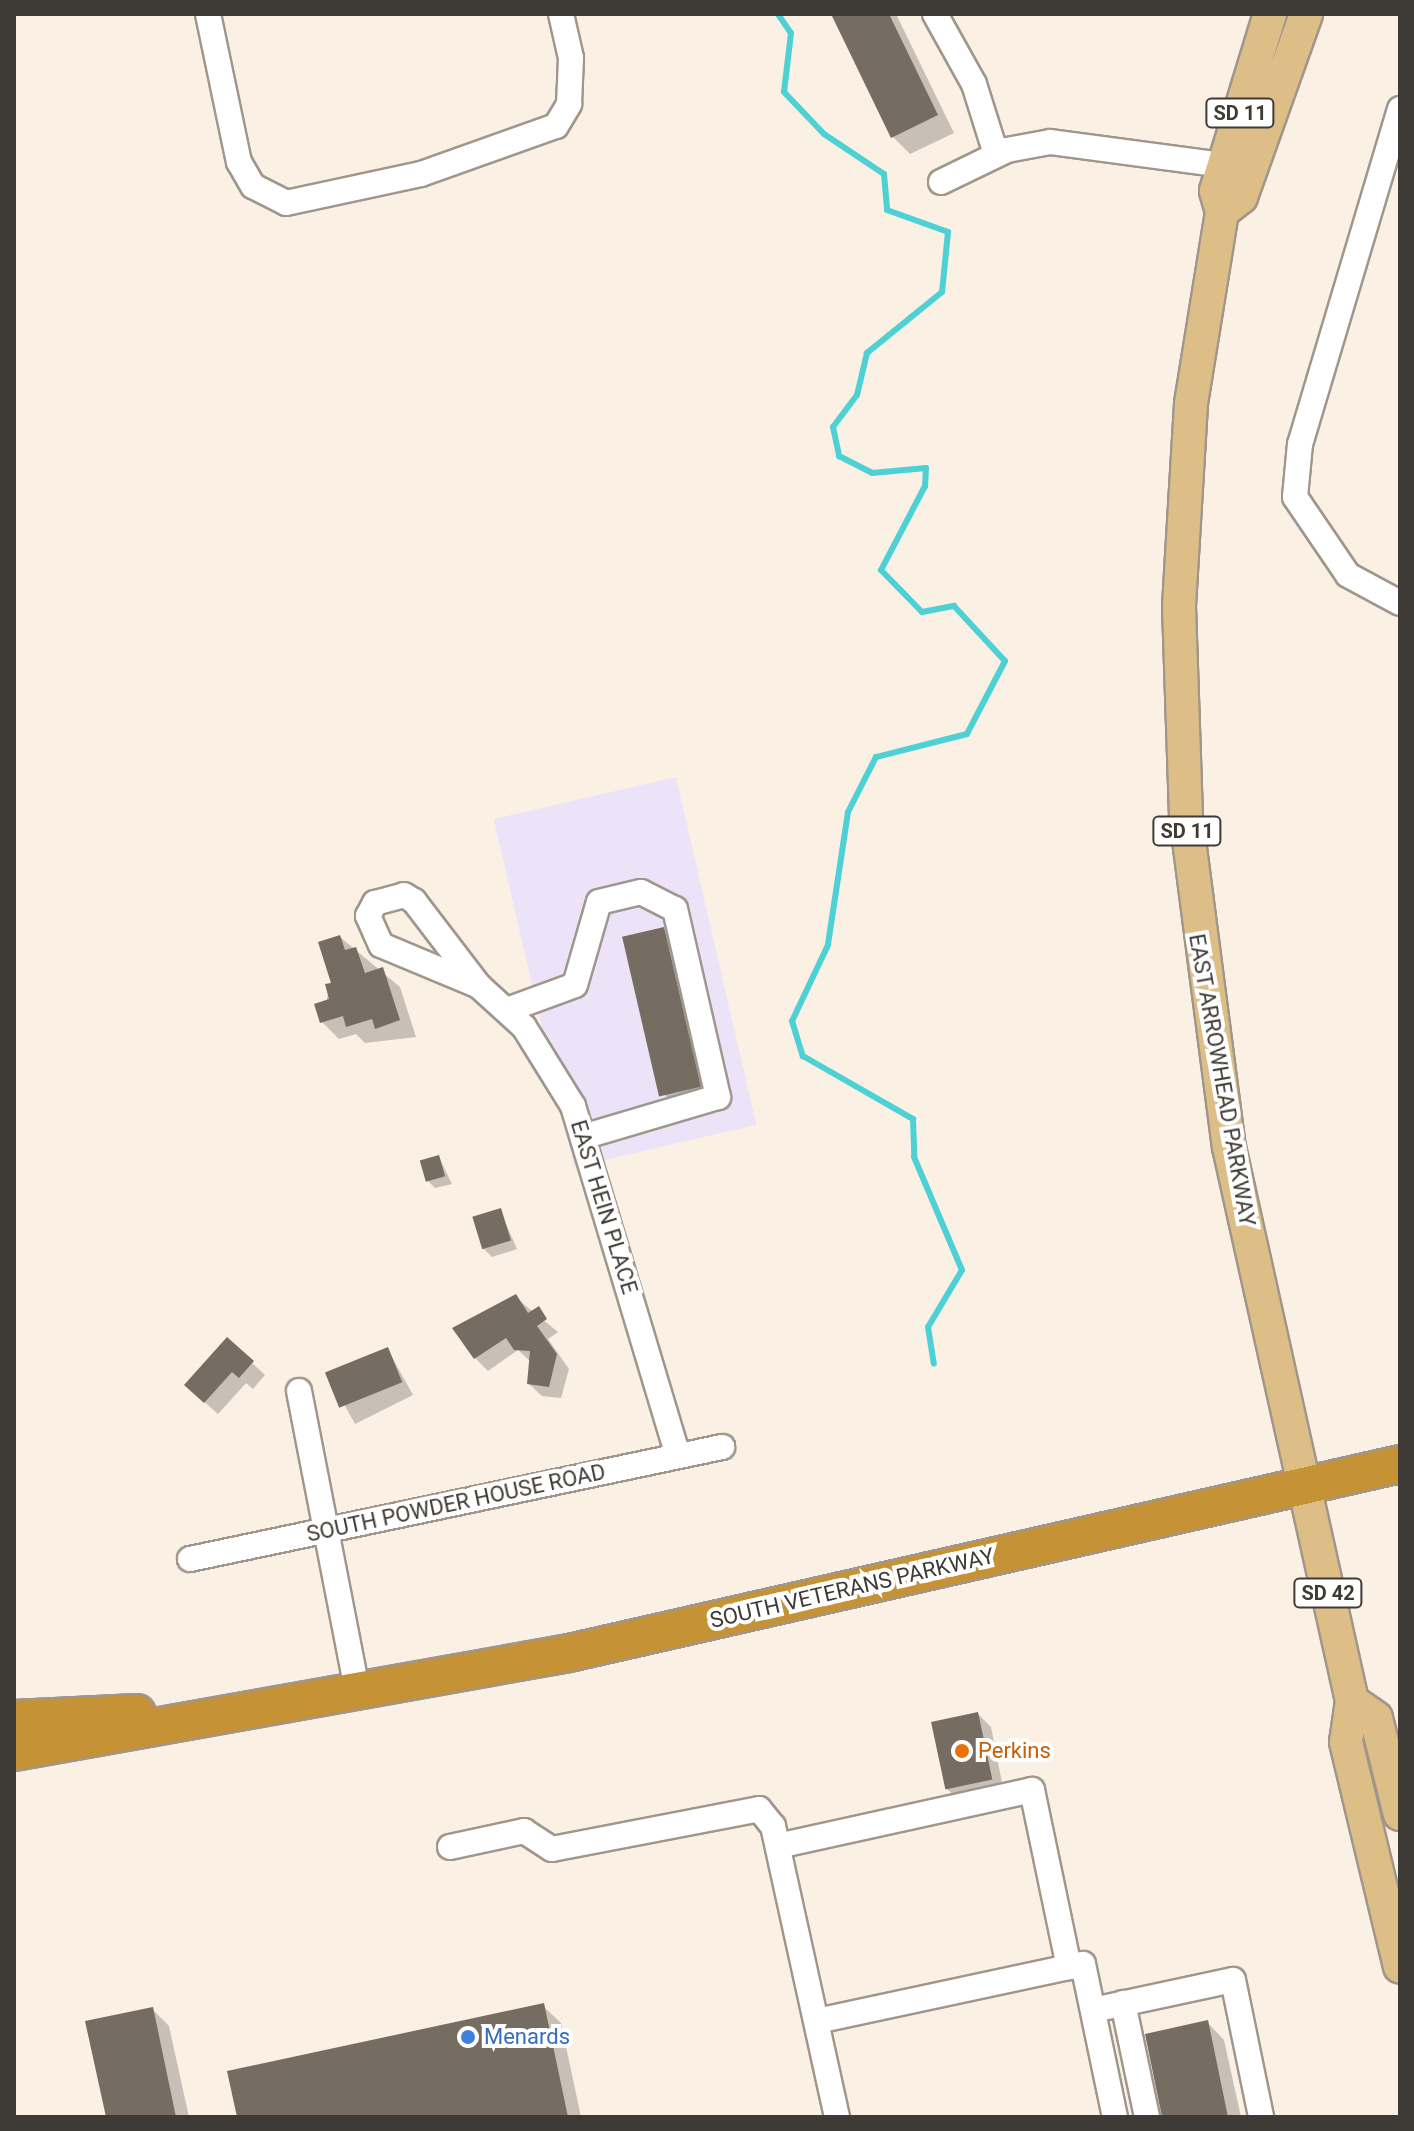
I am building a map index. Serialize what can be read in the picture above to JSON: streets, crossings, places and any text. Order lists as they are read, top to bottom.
{
  "streets": {
    "highway": ["SOUTH VETERANS PARKWAY"],
    "main road": ["SD 11", "EAST ARROWHEAD PARKWAY", "SD 42"],
    "street": ["EAST HEIN PLACE", "SOUTH POWDER HOUSE ROAD"]
  },
  "crossings": [
    ["EAST ARROWHEAD PARKWAY", "SOUTH VETERANS PARKWAY"],
    ["EAST HEIN PLACE", "SOUTH POWDER HOUSE ROAD"]
  ],
  "places": ["Perkins", "Menards"]
}
